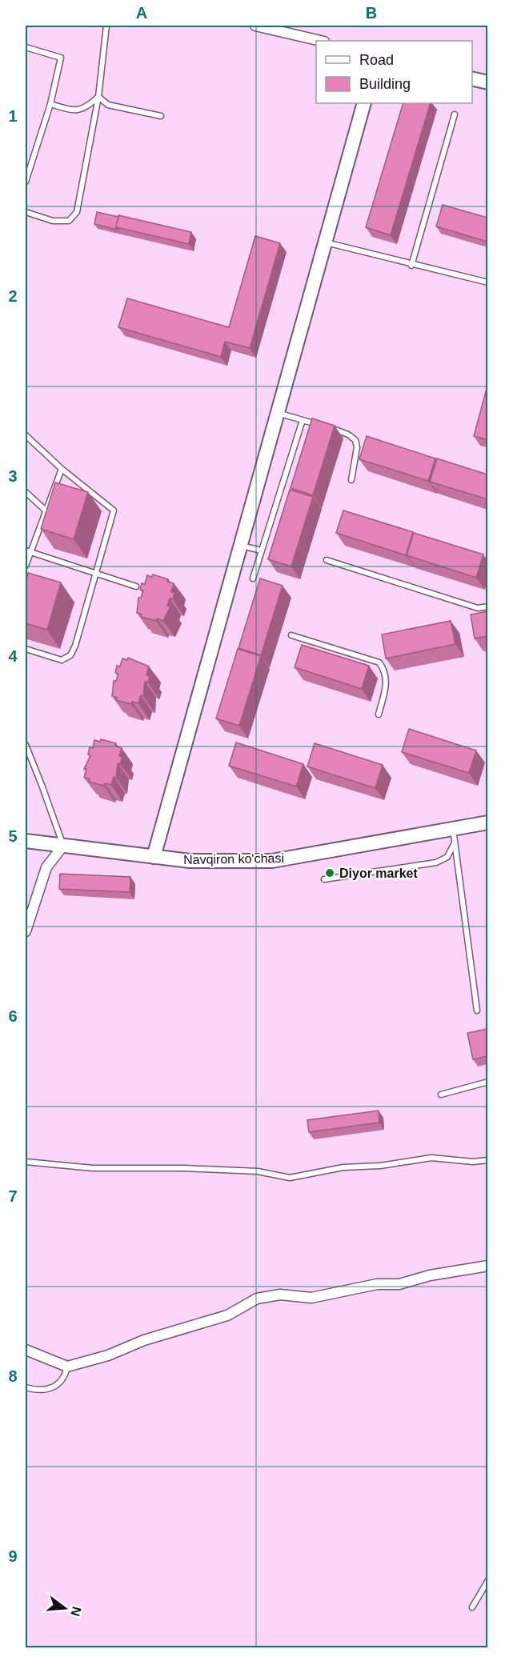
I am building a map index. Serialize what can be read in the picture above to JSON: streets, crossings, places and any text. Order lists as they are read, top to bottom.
{
  "streets": {
    "street": ["Navqiron ko'chasi"]
  },
  "places": ["Diyor market"],
  "legend": ["Road", "Building"],
  "north": "right",
  "grid": {
    "columns": ["A", "B"],
    "rows": [
      "1",
      "2",
      "3",
      "4",
      "5",
      "6",
      "7",
      "8",
      "9"
    ]
  }
}
